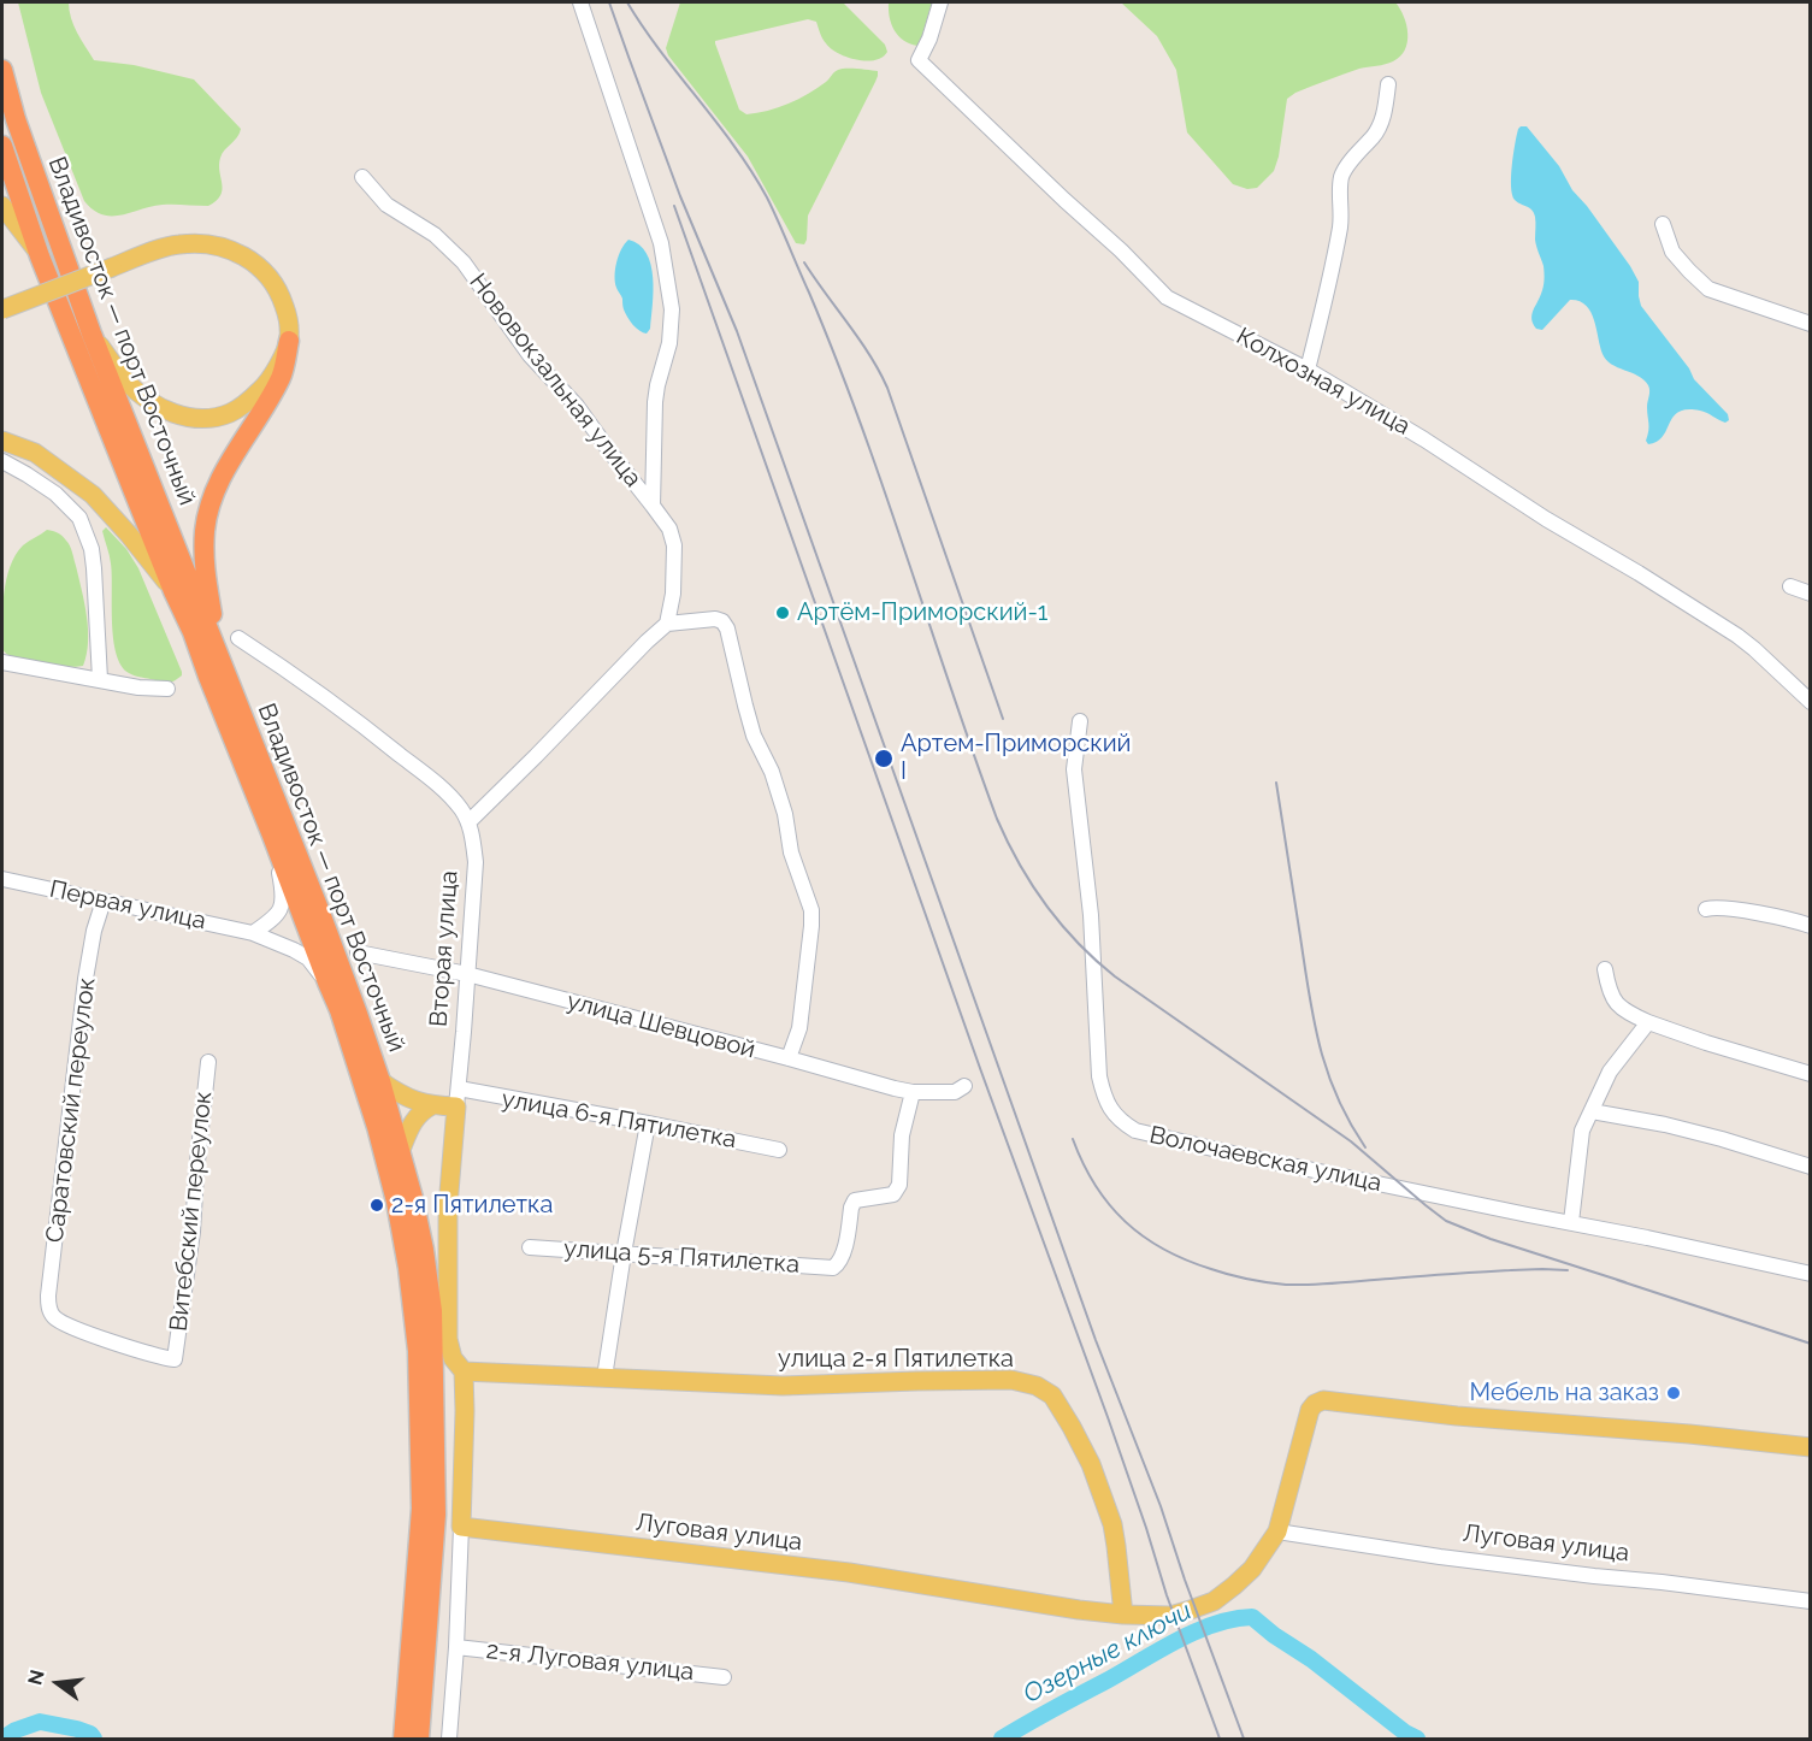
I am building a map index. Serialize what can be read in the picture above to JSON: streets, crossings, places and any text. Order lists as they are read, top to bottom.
{
  "streets": {
    "highway": ["Владивосток — порт Восточный"],
    "main road": ["Вторая улица", "улица 2-я Пятилетка", "Луговая улица"],
    "street": [
      "Нововокзальная улица",
      "Колхозная улица",
      "Первая улица",
      "улица Шевцовой",
      "Саратовский переулок",
      "улица 6-я Пятилетка",
      "Волочаевская улица",
      "Витебский переулок",
      "улица 5-я Пятилетка",
      "2-я Луговая улица"
    ]
  },
  "crossings": [
    ["Владивосток — порт Восточный", "Первая улица"],
    ["Первая улица", "Саратовский переулок"],
    ["Вторая улица", "улица Шевцовой"],
    ["Вторая улица", "улица 6-я Пятилетка"],
    ["Вторая улица", "улица 2-я Пятилетка"],
    ["улица Шевцовой", "улица 5-я Пятилетка"],
    ["Саратовский переулок", "Витебский переулок"],
    ["улица 2-я Пятилетка", "Луговая улица"]
  ],
  "water": ["Озерные ключи"],
  "places": [
    "Артём-Приморский-1",
    "Артем-Приморский I",
    "2-я Пятилетка",
    "Мебель на заказ"
  ],
  "north": "left"
}
